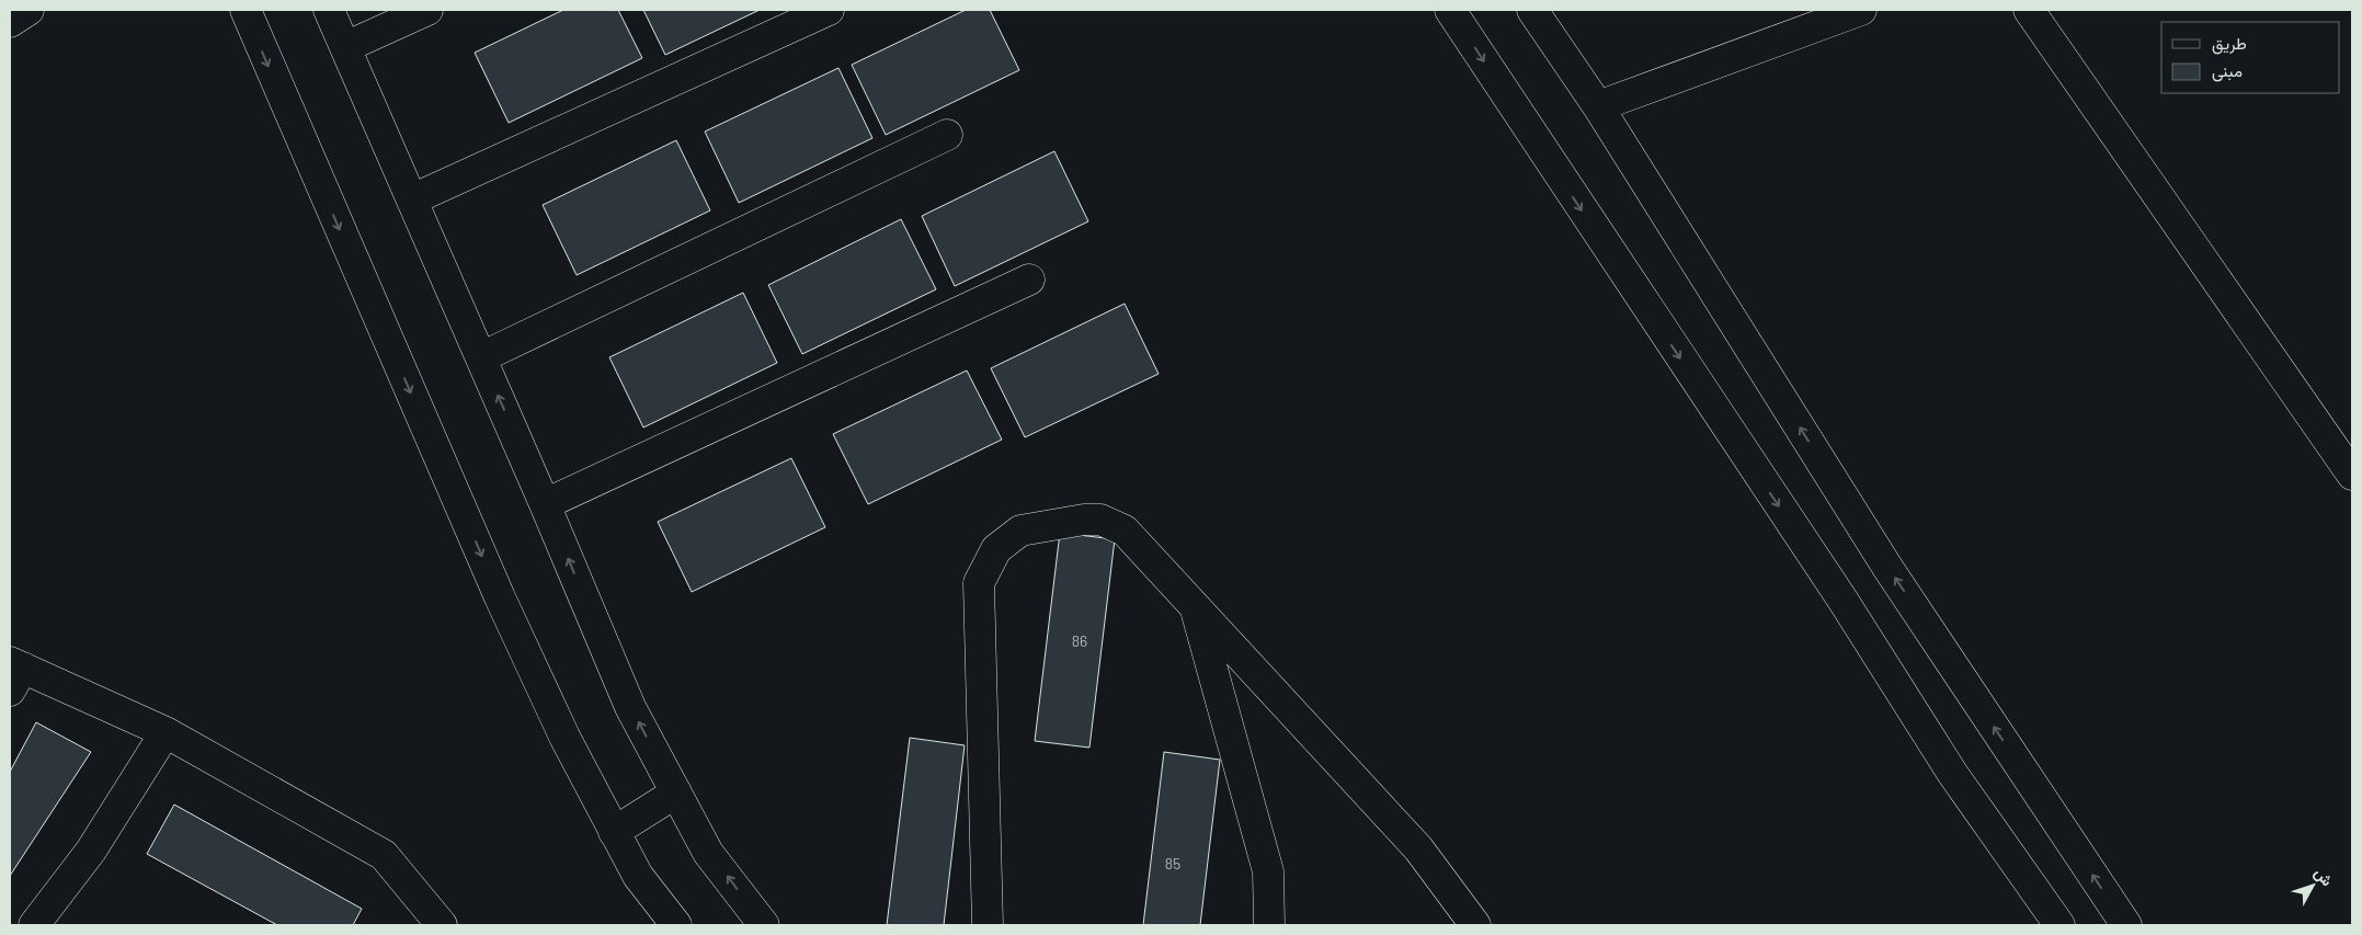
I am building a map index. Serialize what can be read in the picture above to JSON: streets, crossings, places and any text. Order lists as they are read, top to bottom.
{
  "house_numbers": ["86", "85"],
  "legend": ["طريق", "مبنى"],
  "north": "top right"
}
